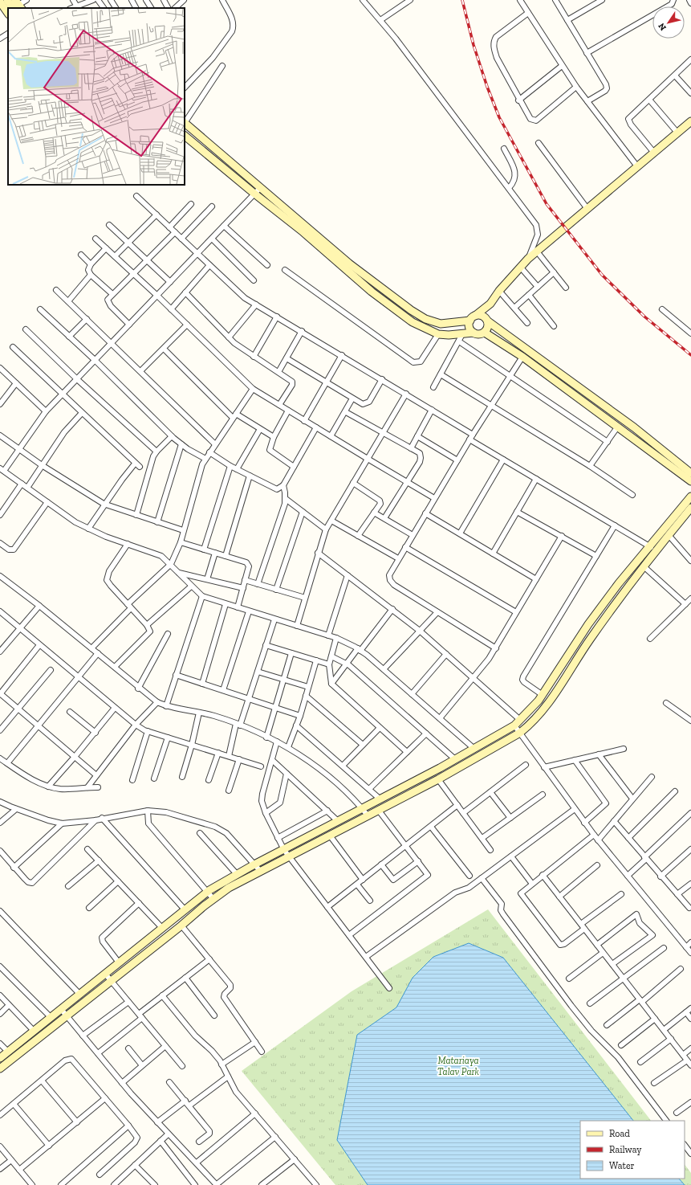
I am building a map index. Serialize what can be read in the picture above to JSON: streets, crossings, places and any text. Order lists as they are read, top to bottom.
{
  "parks": ["Matariaya Talav Park"],
  "legend": ["Road", "Railway", "Water"],
  "north": "bottom left"
}
